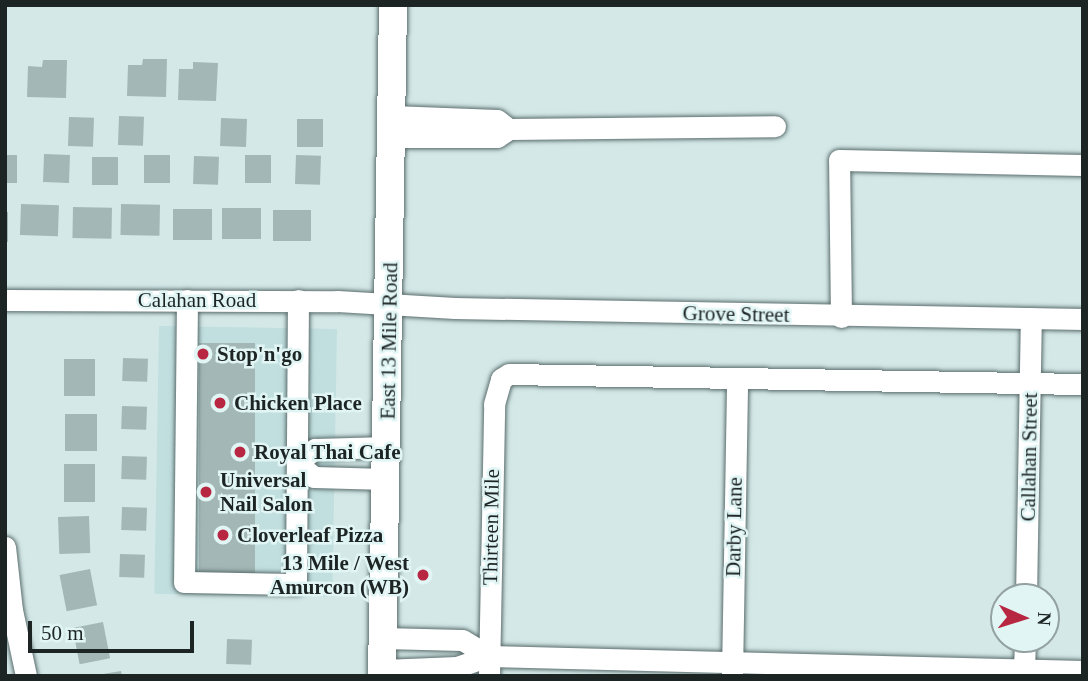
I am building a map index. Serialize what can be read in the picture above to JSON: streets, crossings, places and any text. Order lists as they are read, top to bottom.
{
  "streets": {
    "main road": ["East 13 Mile Road"],
    "street": [
      "Calahan Road",
      "Grove Street",
      "Callahan Street",
      "Thirteen Mile",
      "Darby Lane"
    ]
  },
  "crossings": [
    ["Calahan Road", "Grove Street"],
    ["Calahan Road", "East 13 Mile Road"],
    ["Grove Street", "East 13 Mile Road"],
    ["Grove Street", "Callahan Street"],
    ["Thirteen Mile", "Darby Lane"]
  ],
  "places": [
    "Stop'n'go",
    "Chicken Place",
    "Royal Thai Cafe",
    "Universal Nail Salon",
    "Cloverleaf Pizza",
    "13 Mile / West Amurcon (WB)"
  ],
  "scale_bar": "50 m",
  "north": "right"
}
